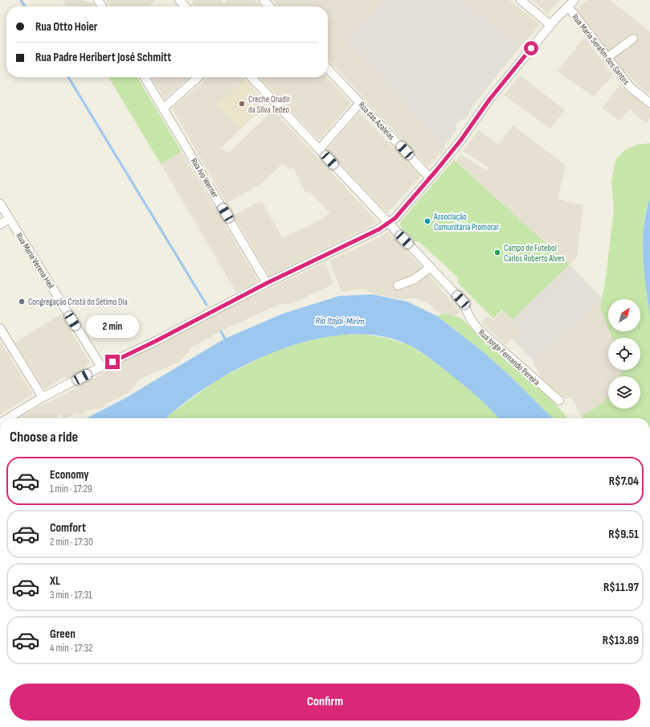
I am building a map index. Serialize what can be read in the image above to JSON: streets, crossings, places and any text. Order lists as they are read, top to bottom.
{
  "streets": {
    "street": [
      "Rua Maria Serafim dos Santos",
      "Rua das Azaleias",
      "Rua Ivo Werner",
      "Rua Maria Verena Heil",
      "Rua Jorge Fernando Pereira"
    ]
  },
  "water": ["Rio Itajaí-Mirim"],
  "places": [
    "Creche Onadir da Silva Tedéo",
    "Associação Comunitária Promorar",
    "Campo de Futebol Carlos Roberto Alves",
    "Congregação Cristã do Sétimo Dia"
  ],
  "north": "top right",
  "page": {
    "banner": ["Rua Otto Hoier", "Rua Padre Heribert José Schmitt"],
    "bubble": "2 min",
    "heading": "Choose a ride",
    "list": [
      {
        "name": "Economy",
        "note": "1 min · 17:29",
        "value": "R$7.04"
      },
      {
        "name": "Comfort",
        "note": "2 min · 17:30",
        "value": "R$9.51"
      },
      {
        "name": "XL",
        "note": "3 min · 17:31",
        "value": "R$11.97"
      },
      {
        "name": "Green",
        "note": "4 min · 17:32",
        "value": "R$13.89"
      }
    ],
    "buttons": "Confirm"
  }
}
